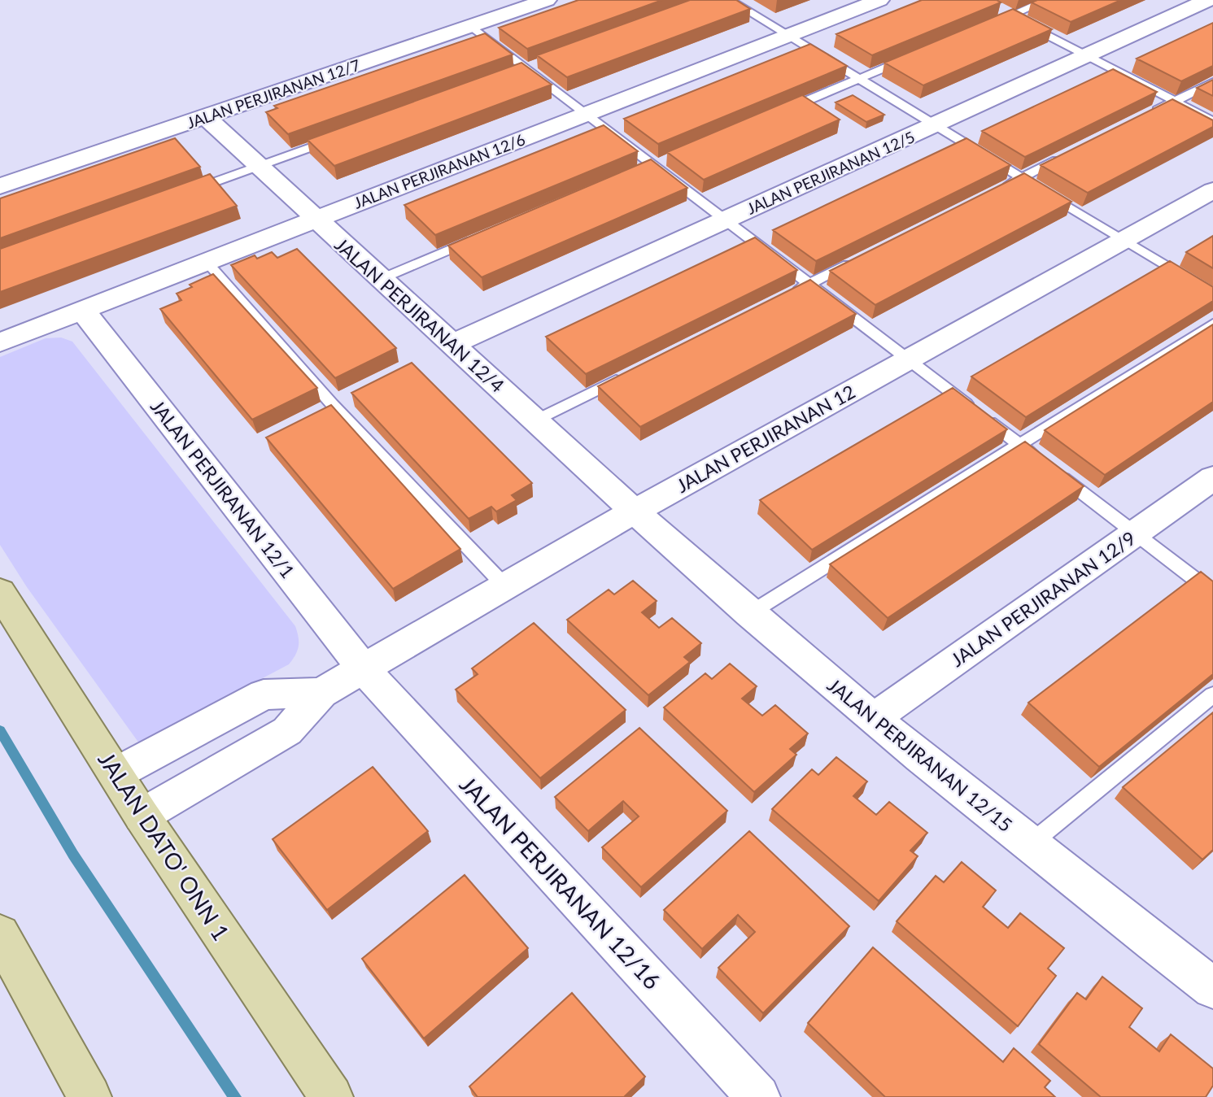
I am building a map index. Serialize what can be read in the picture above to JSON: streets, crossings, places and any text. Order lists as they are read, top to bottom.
{
  "streets": {
    "main road": ["JALAN DATO' ONN 1"],
    "street": [
      "JALAN PERJIRANAN 12/7",
      "JALAN PERJIRANAN 12/6",
      "JALAN PERJIRANAN 12/5",
      "JALAN PERJIRANAN 12/4",
      "JALAN PERJIRANAN 12",
      "JALAN PERJIRANAN 12/1",
      "JALAN PERJIRANAN 12/9",
      "JALAN PERJIRANAN 12/15",
      "JALAN PERJIRANAN 12/16"
    ]
  },
  "crossings": [
    ["JALAN PERJIRANAN 12/7", "JALAN PERJIRANAN 12/4"],
    ["JALAN PERJIRANAN 12/6", "JALAN PERJIRANAN 12/4"],
    ["JALAN PERJIRANAN 12/6", "JALAN PERJIRANAN 12/1"],
    ["JALAN PERJIRANAN 12/5", "JALAN PERJIRANAN 12/4"],
    ["JALAN PERJIRANAN 12/4", "JALAN PERJIRANAN 12"],
    ["JALAN PERJIRANAN 12/4", "JALAN PERJIRANAN 12/15"],
    ["JALAN PERJIRANAN 12", "JALAN PERJIRANAN 12/1"],
    ["JALAN PERJIRANAN 12", "JALAN PERJIRANAN 12/15"],
    ["JALAN PERJIRANAN 12", "JALAN DATO' ONN 1"],
    ["JALAN PERJIRANAN 12", "JALAN PERJIRANAN 12/16"],
    ["JALAN PERJIRANAN 12/1", "JALAN PERJIRANAN 12/16"],
    ["JALAN PERJIRANAN 12/9", "JALAN PERJIRANAN 12/15"]
  ]
}
